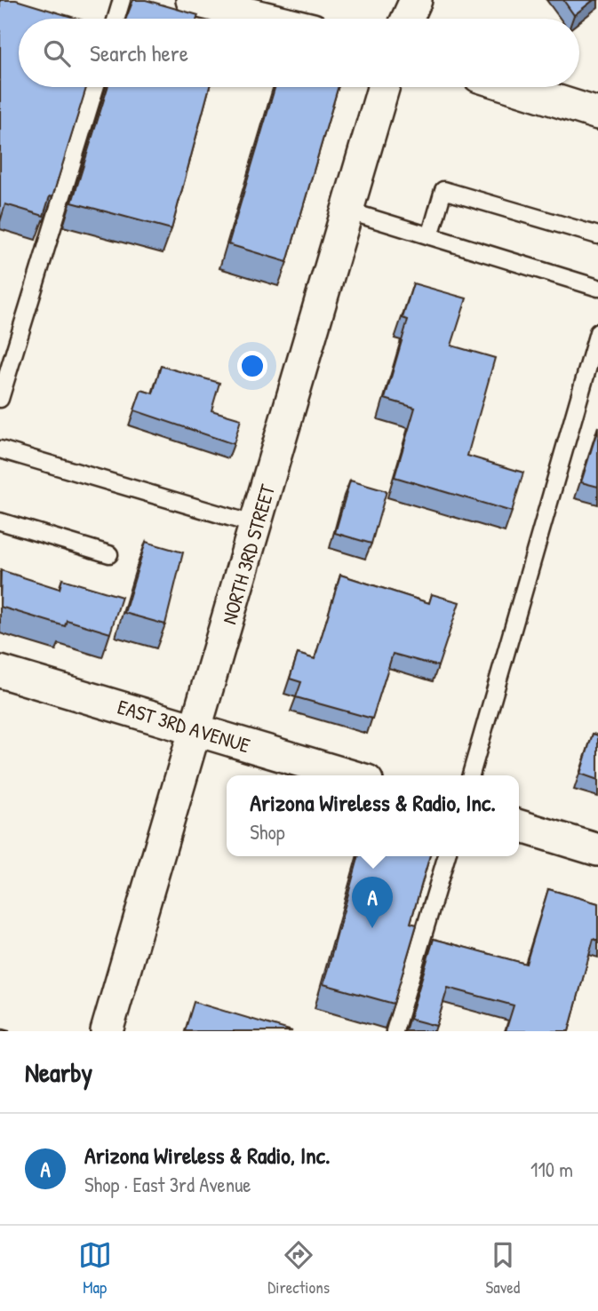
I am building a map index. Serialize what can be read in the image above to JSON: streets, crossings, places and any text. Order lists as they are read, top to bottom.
{
  "streets": {
    "street": ["NORTH 3RD STREET", "EAST 3RD AVENUE"]
  },
  "crossings": [
    ["NORTH 3RD STREET", "EAST 3RD AVENUE"]
  ],
  "page": {
    "search": "Search here",
    "popup": ["Arizona Wireless & Radio, Inc.", "Shop"],
    "pins": "A",
    "heading": "Nearby",
    "list": [
      {
        "mark": "A",
        "name": "Arizona Wireless & Radio, Inc.",
        "note": "Shop · East 3rd Avenue",
        "value": "110 m"
      }
    ],
    "nav": ["Map", "Directions", "Saved"]
  }
}
